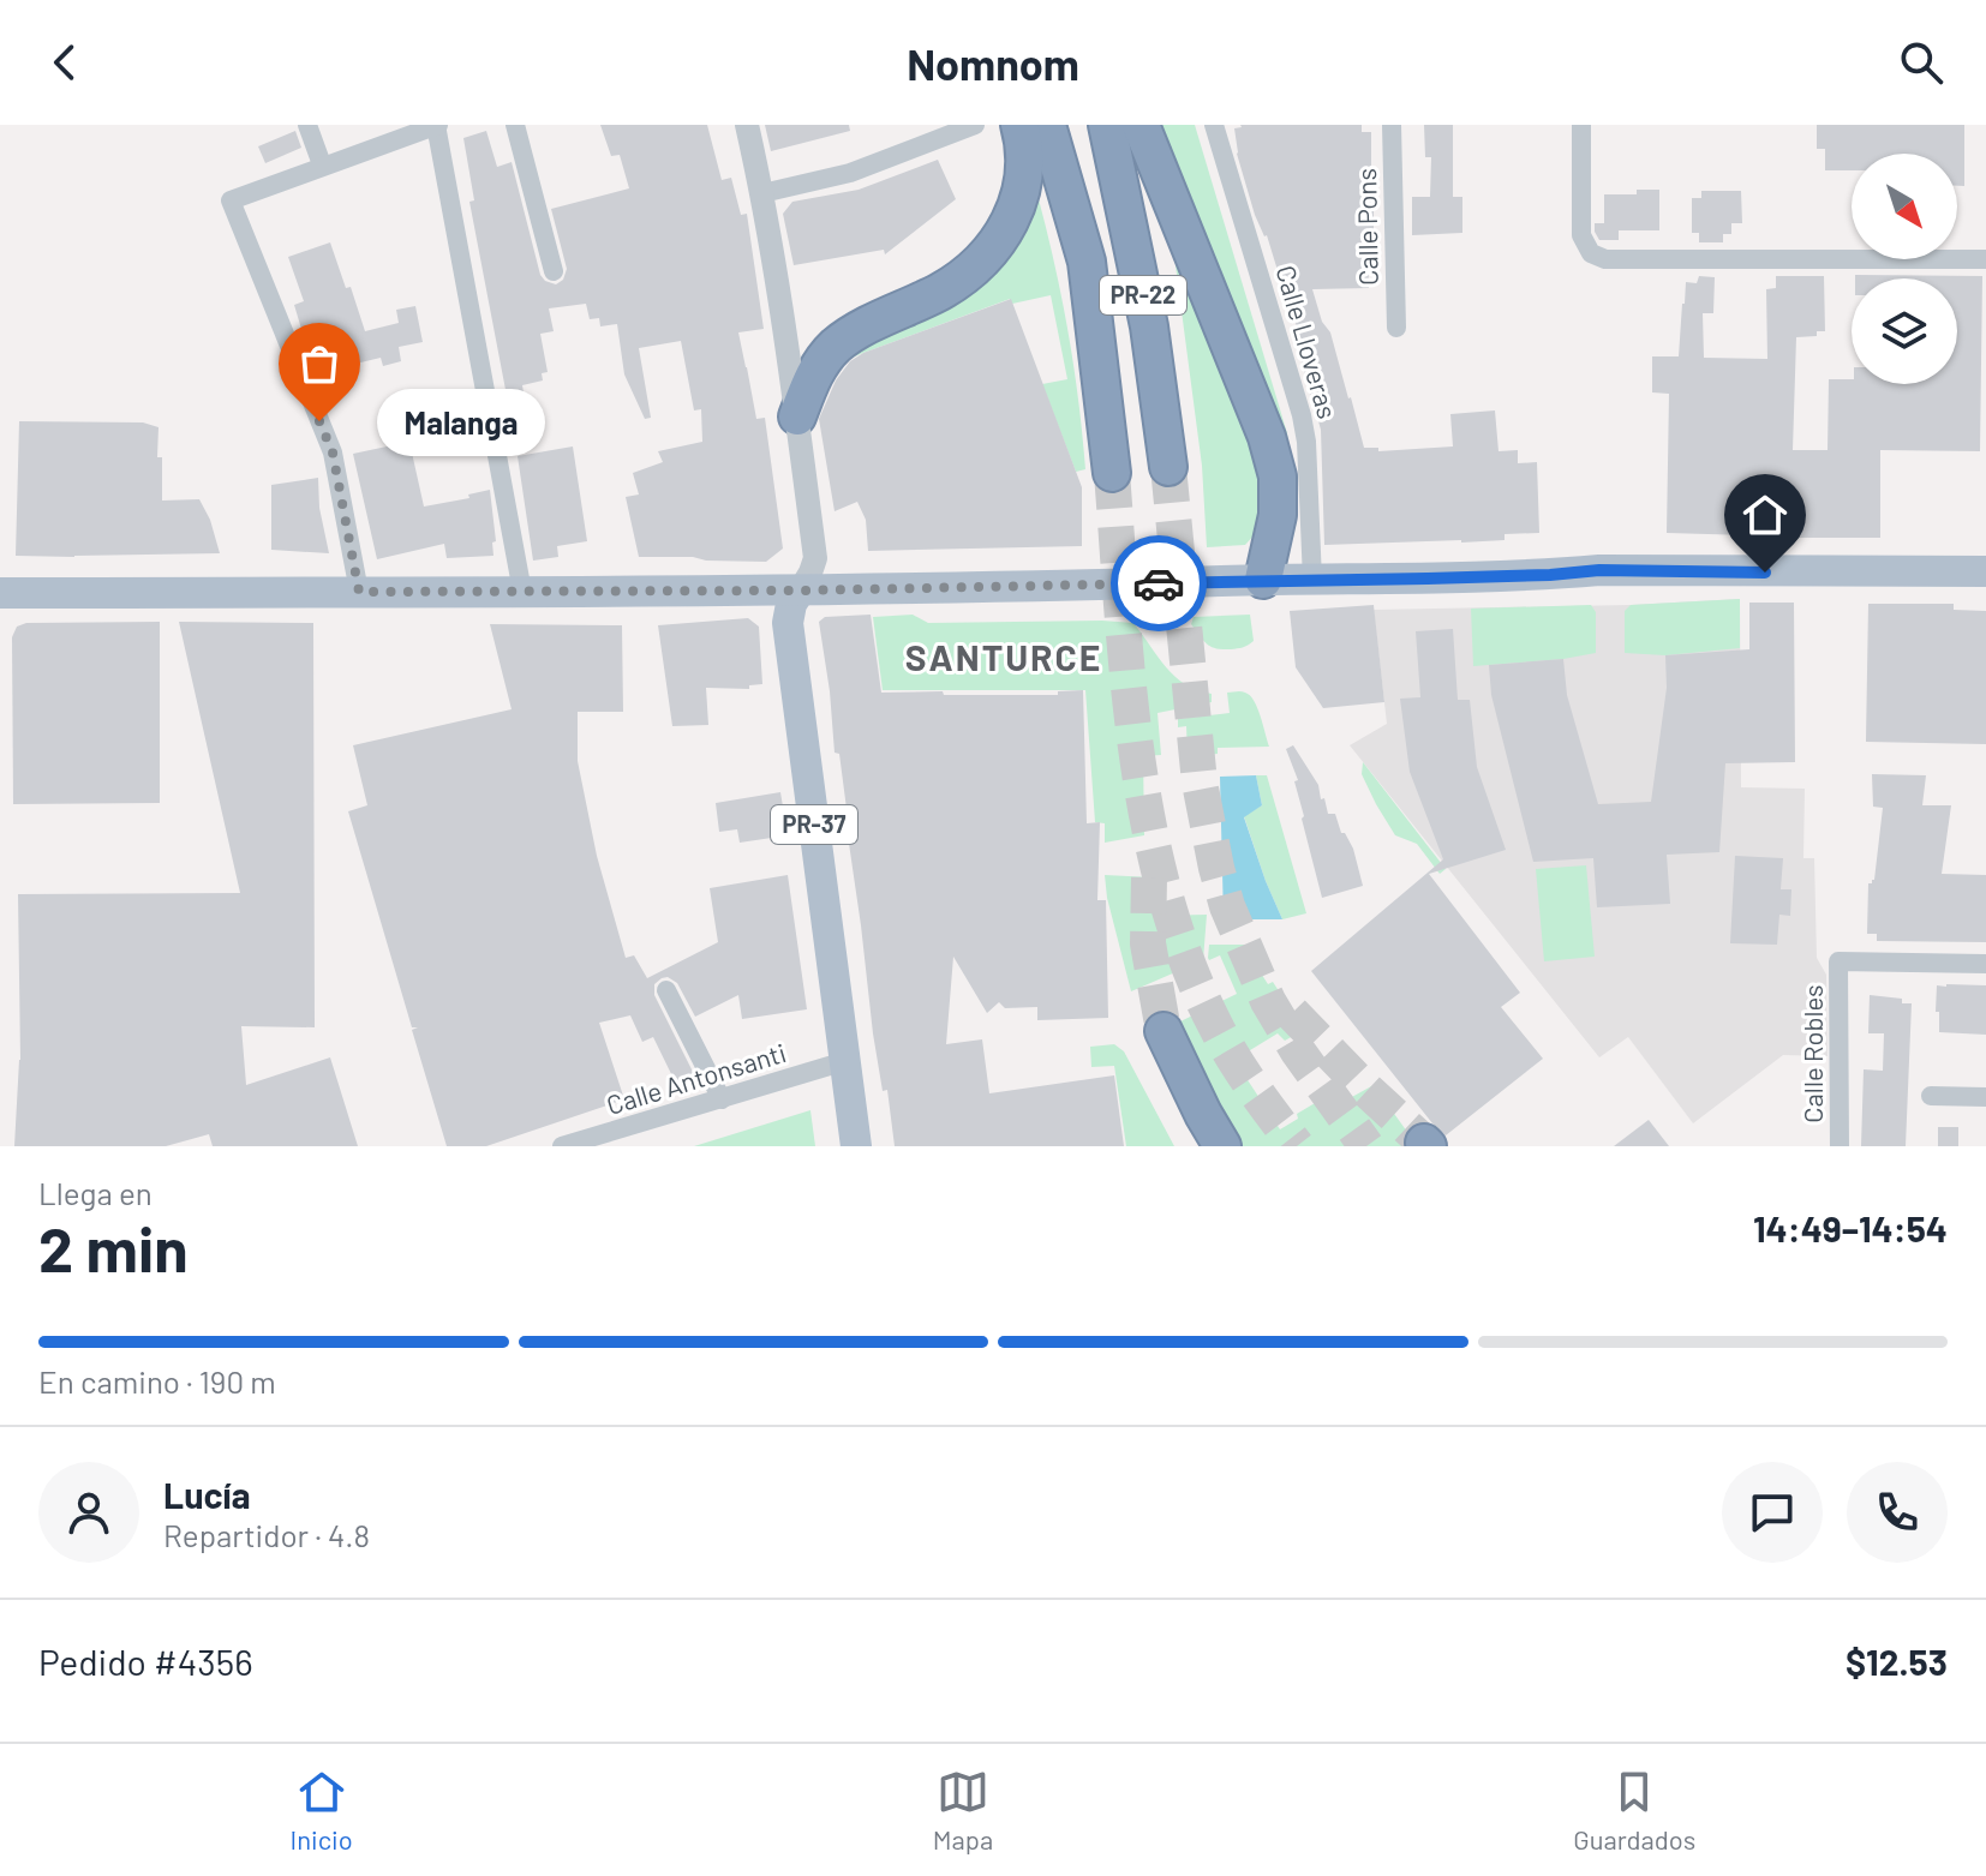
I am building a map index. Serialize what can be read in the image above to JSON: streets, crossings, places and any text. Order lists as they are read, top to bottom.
{
  "streets": {
    "highway": ["PR-22"],
    "main road": ["PR-37"],
    "street": [
      "Calle Pons",
      "Calle Lloveras",
      "Calle Robles",
      "Calle Antonsanti"
    ]
  },
  "crossings": [
    ["PR-37", "Calle Antonsanti"]
  ],
  "districts": ["SANTURCE"],
  "places": ["Malanga"],
  "north": "bottom right",
  "page": {
    "header": "Nomnom",
    "bubble": "Malanga",
    "heading": ["2 min", "Llega en", "14:49–14:54"],
    "panel": [
      "Lucía",
      "Repartidor · 4.8",
      "Pedido #4356",
      "$12.53"
    ],
    "bar": "En camino · 190 m",
    "tabs": ["Inicio", "Mapa", "Guardados"]
  }
}
